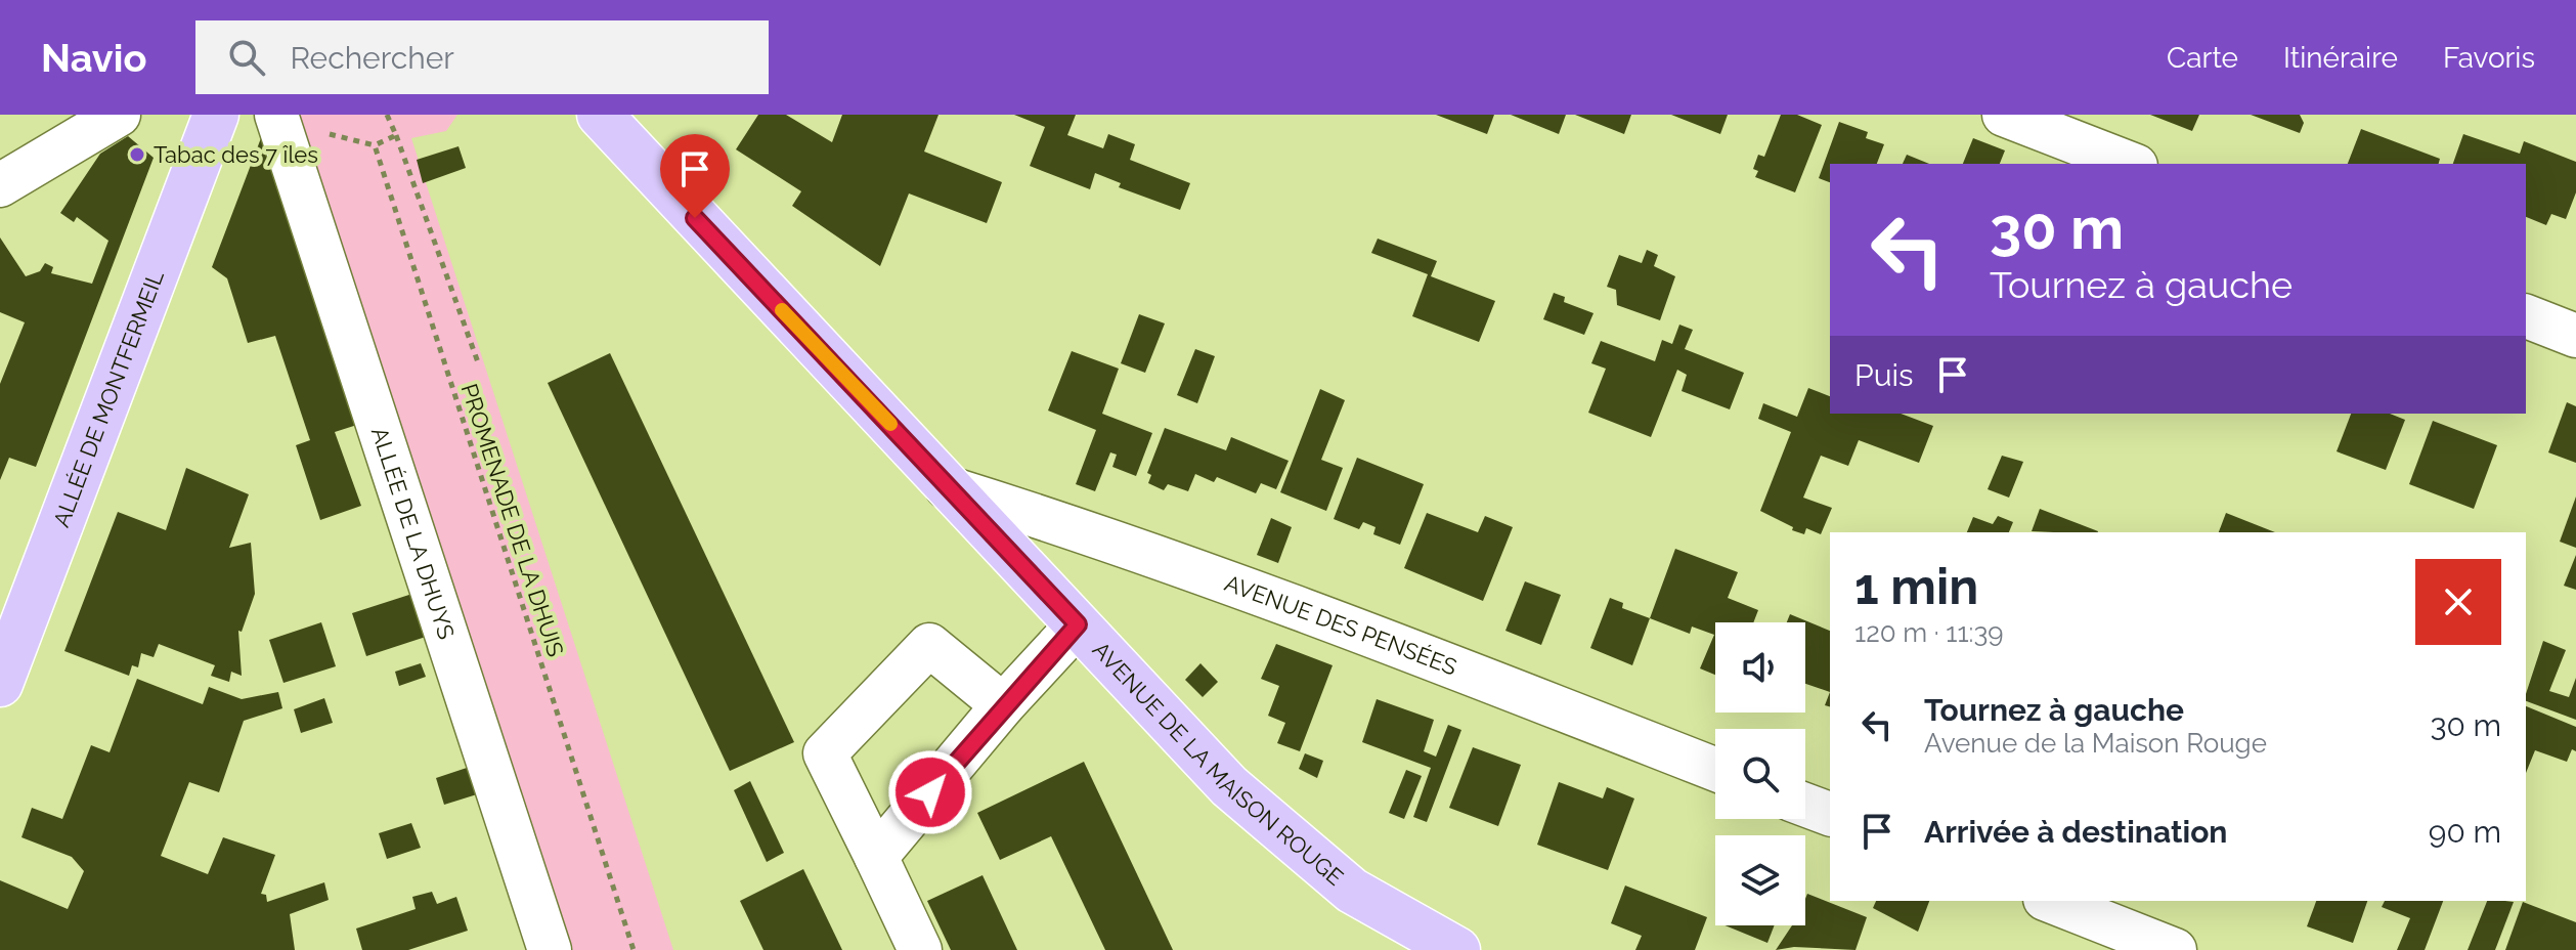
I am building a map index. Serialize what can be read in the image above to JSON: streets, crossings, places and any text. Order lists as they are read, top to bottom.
{
  "streets": {
    "main road": ["ALLÉE DE MONTFERMEIL", "AVENUE DE LA MAISON ROUGE"],
    "street": ["ALLÉE DE LA DHUYS", "AVENUE DES PENSÉES"],
    "path": ["PROMENADE DE LA DHUIS"]
  },
  "crossings": [
    ["AVENUE DES PENSÉES", "AVENUE DE LA MAISON ROUGE"]
  ],
  "places": ["Tabac des 7 îles"],
  "page": {
    "header": "Navio",
    "search": "Rechercher",
    "nav": ["Carte", "Itinéraire", "Favoris"],
    "turn": ["30 m", "Tournez à gauche"],
    "then": "Puis",
    "heading": ["1 min", "120 m · 11:39"],
    "list": [
      {
        "name": "Tournez à gauche",
        "note": "Avenue de la Maison Rouge",
        "value": "30 m"
      },
      {
        "name": "Arrivée à destination",
        "value": "90 m"
      }
    ]
  }
}
